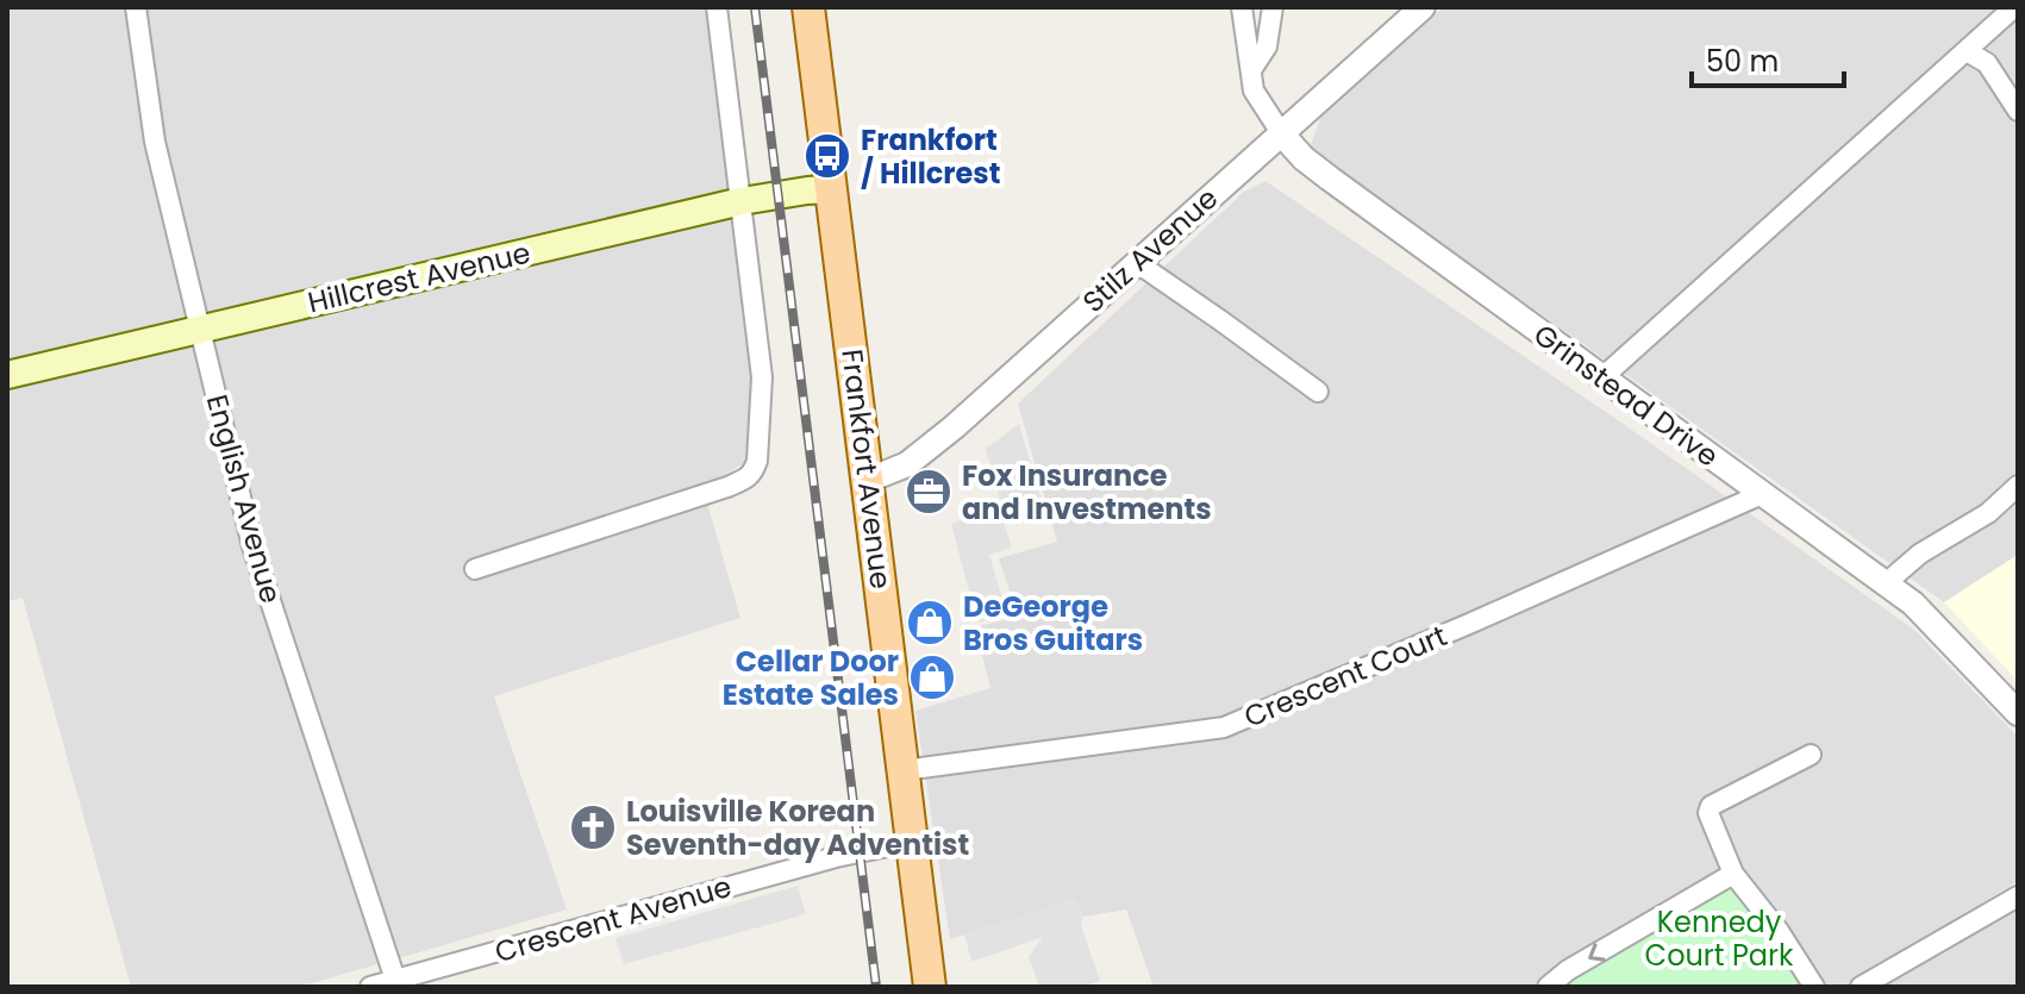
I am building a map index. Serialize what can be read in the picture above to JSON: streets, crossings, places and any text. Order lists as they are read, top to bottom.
{
  "streets": {
    "main road": ["Hillcrest Avenue", "Frankfort Avenue"],
    "street": [
      "Stilz Avenue",
      "Grinstead Drive",
      "English Avenue",
      "Crescent Court",
      "Crescent Avenue"
    ]
  },
  "crossings": [
    ["Stilz Avenue", "Grinstead Drive"],
    ["Stilz Avenue", "Frankfort Avenue"],
    ["Hillcrest Avenue", "Frankfort Avenue"],
    ["Hillcrest Avenue", "English Avenue"],
    ["Grinstead Drive", "Crescent Court"],
    ["Frankfort Avenue", "Crescent Court"],
    ["Frankfort Avenue", "Crescent Avenue"],
    ["English Avenue", "Crescent Avenue"]
  ],
  "parks": ["Kennedy Court Park"],
  "places": {
    "bus stop": ["Frankfort / Hillcrest"],
    "office": ["Fox Insurance and Investments"],
    "shop": ["DeGeorge Bros Guitars", "Cellar Door Estate Sales"],
    "church": ["Louisville Korean Seventh-day Adventist"]
  },
  "scale_bar": "50 m"
}
